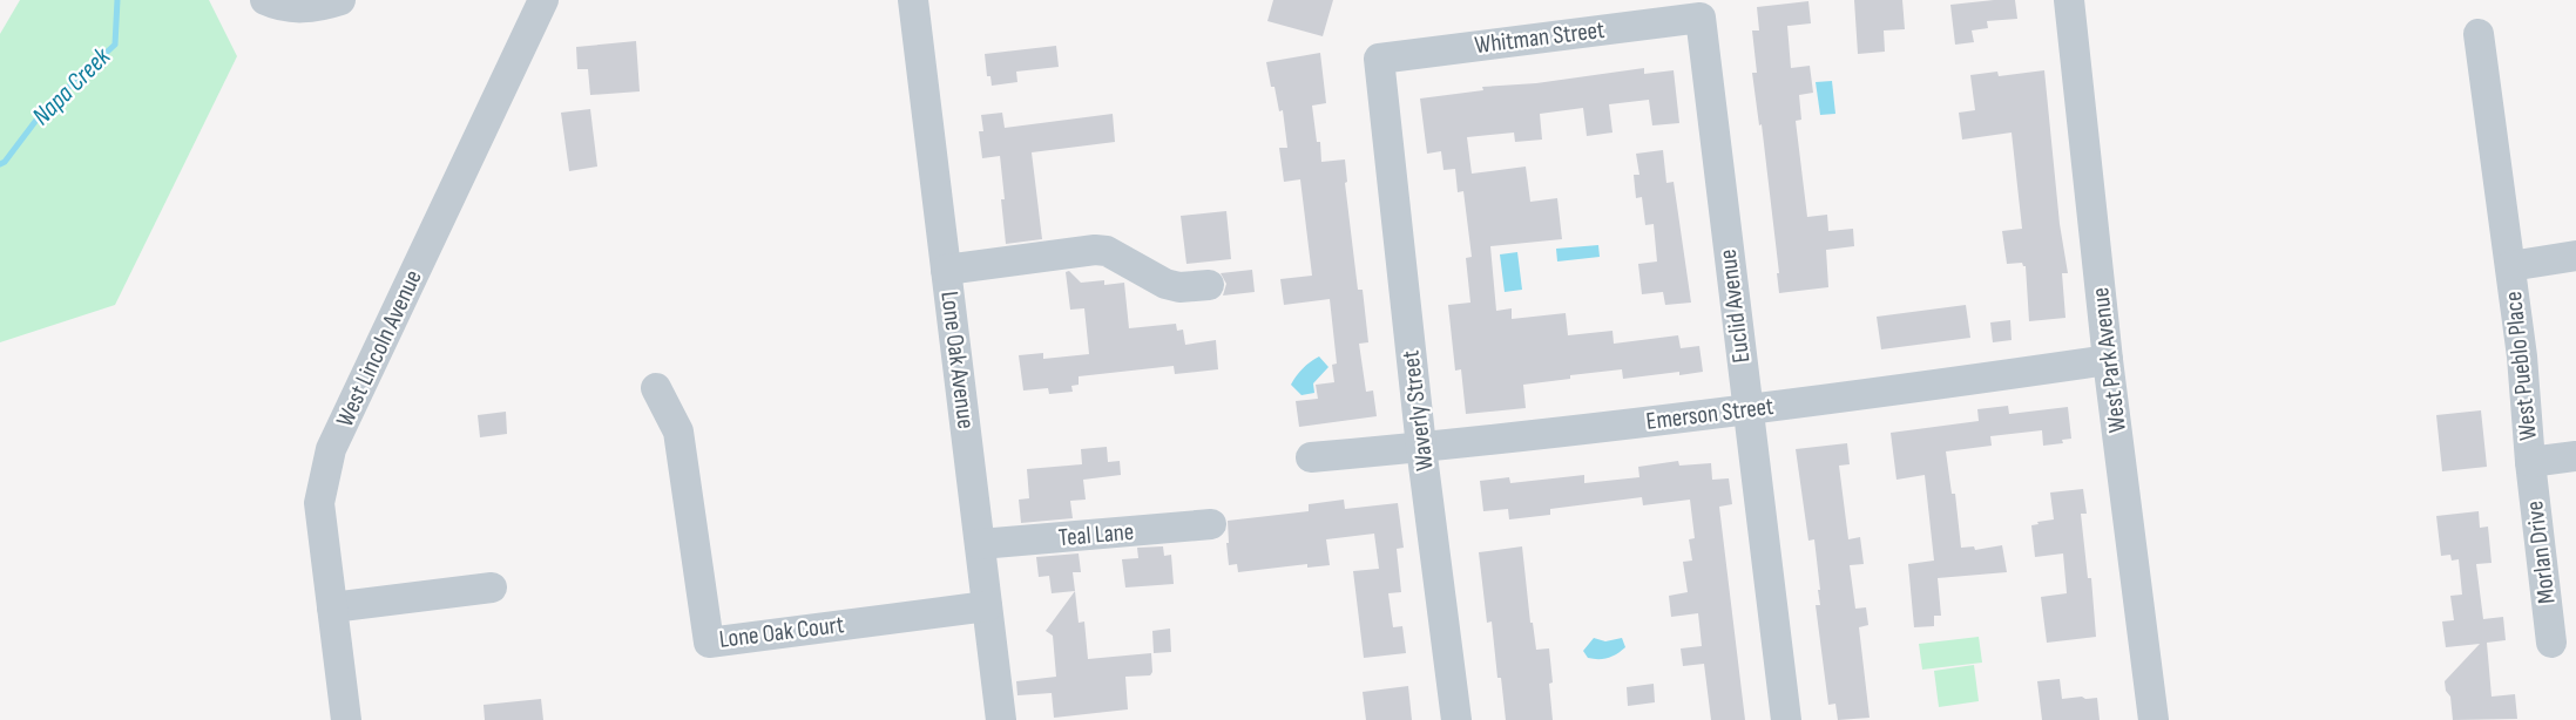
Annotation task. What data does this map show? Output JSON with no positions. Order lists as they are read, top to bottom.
{
  "streets": {
    "street": [
      "Whitman Street",
      "Euclid Avenue",
      "West Lincoln Avenue",
      "Lone Oak Avenue",
      "West Park Avenue",
      "West Pueblo Place",
      "Waverly Street",
      "Emerson Street",
      "Teal Lane",
      "Morlan Drive",
      "Lone Oak Court"
    ]
  },
  "crossings": [
    ["Whitman Street", "Euclid Avenue"],
    ["Whitman Street", "Waverly Street"],
    ["Euclid Avenue", "Emerson Street"],
    ["Lone Oak Avenue", "Teal Lane"],
    ["Lone Oak Avenue", "Lone Oak Court"],
    ["West Park Avenue", "Emerson Street"],
    ["West Pueblo Place", "Morlan Drive"],
    ["Waverly Street", "Emerson Street"]
  ],
  "water": ["Napa Creek"]
}
